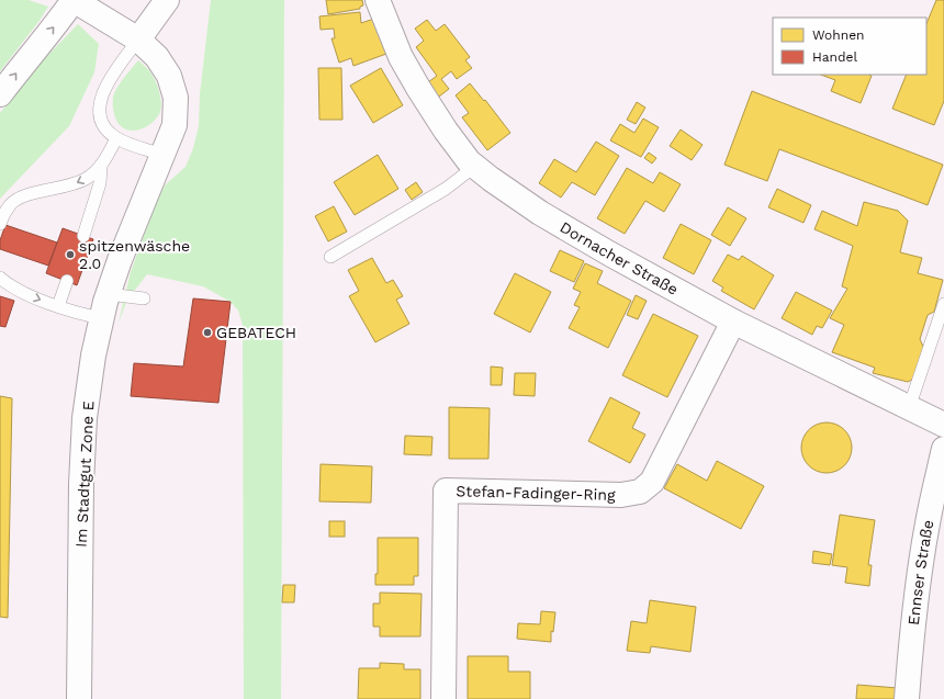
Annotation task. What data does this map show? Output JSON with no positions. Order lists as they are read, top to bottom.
{
  "streets": {
    "main road": [
      "Dornacher Straße",
      "Im Stadtgut Zone E",
      "Stefan-Fadinger-Ring",
      "Ennser Straße"
    ]
  },
  "crossings": [
    ["Dornacher Straße", "Stefan-Fadinger-Ring"]
  ],
  "places": ["spitzenwäsche 2.0", "GEBATECH"],
  "legend": ["Wohnen", "Handel"]
}
